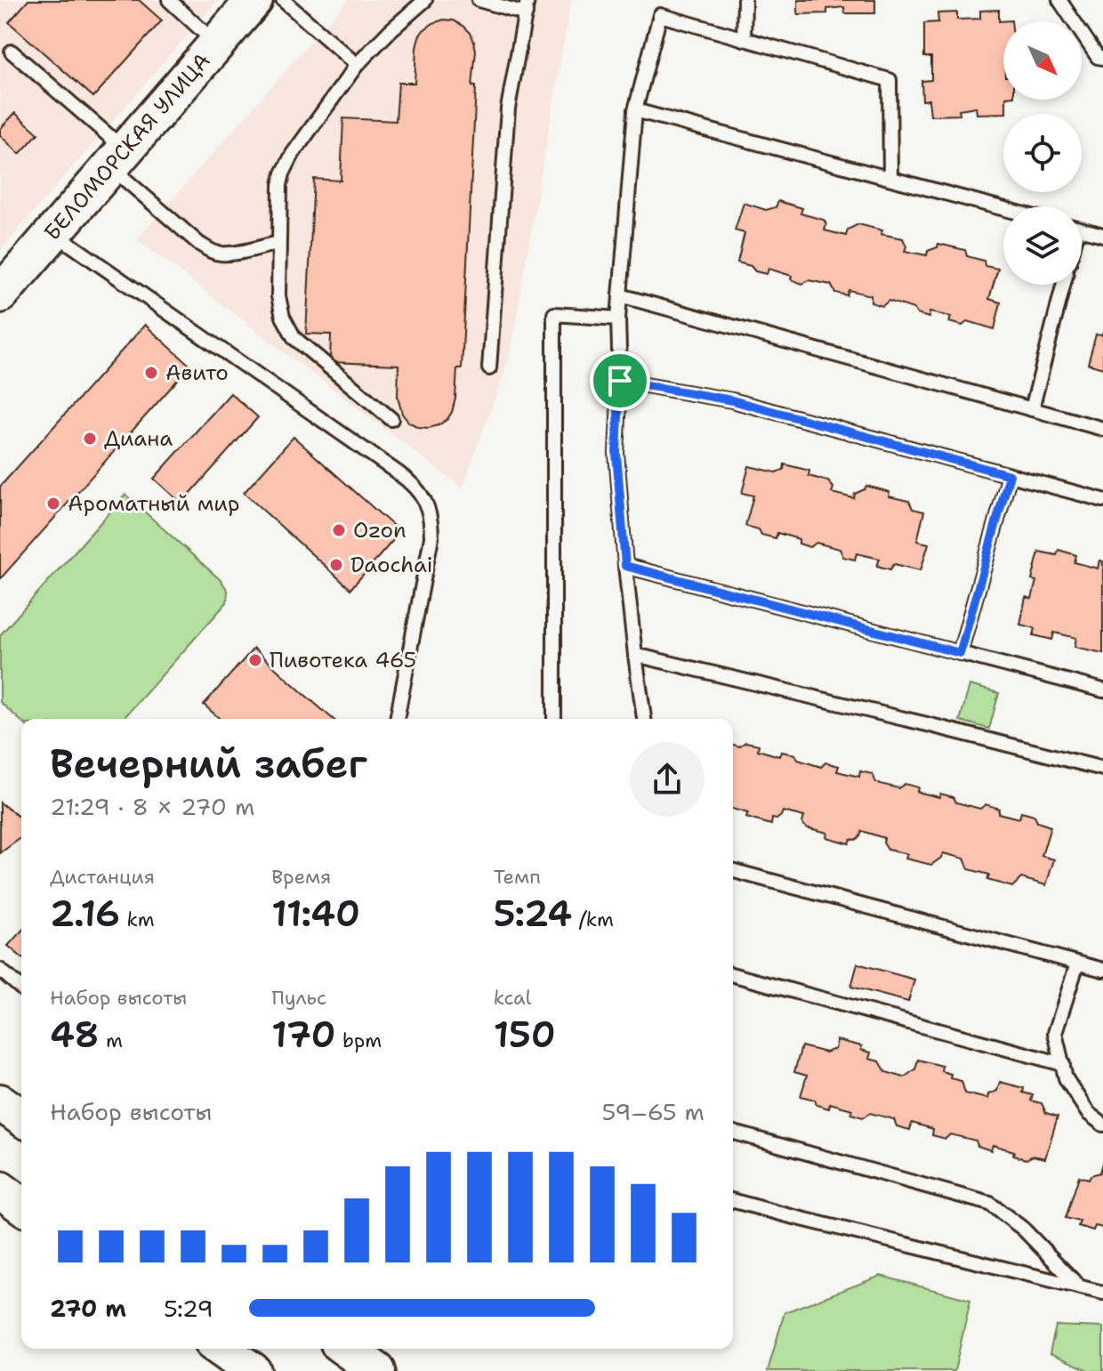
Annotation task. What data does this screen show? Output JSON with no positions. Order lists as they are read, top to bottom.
{
  "streets": {
    "main road": ["БЕЛОМОРСКАЯ УЛИЦА"]
  },
  "places": [
    "Авито",
    "Диана",
    "Ароматный мир",
    "Ozon",
    "Daochai",
    "Пивотека 465"
  ],
  "north": "bottom right",
  "page": {
    "heading": ["Вечерний забег", "21:29 · 8 × 270 m"],
    "stats": [
      ["Дистанция", "2.16 km"],
      ["Время", "11:40"],
      ["Темп", "5:24 /km"],
      ["Набор высоты", "48 m"],
      ["Пульс", "170 bpm"],
      ["kcal", "150"]
    ],
    "chart": ["Набор высоты", "59–65 m"],
    "list": [
      {
        "name": "270 m",
        "note": "5:29"
      }
    ]
  }
}
